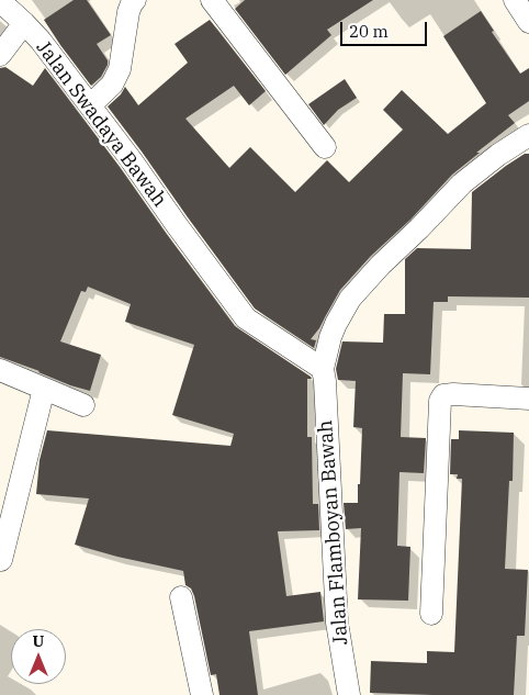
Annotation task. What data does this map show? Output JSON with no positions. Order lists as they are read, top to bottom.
{
  "streets": {
    "street": ["Jalan Swadaya Bawah", "Jalan Flamboyan Bawah"]
  },
  "crossings": [
    ["Jalan Swadaya Bawah", "Jalan Flamboyan Bawah"]
  ],
  "scale_bar": "20 m",
  "north": "top"
}
